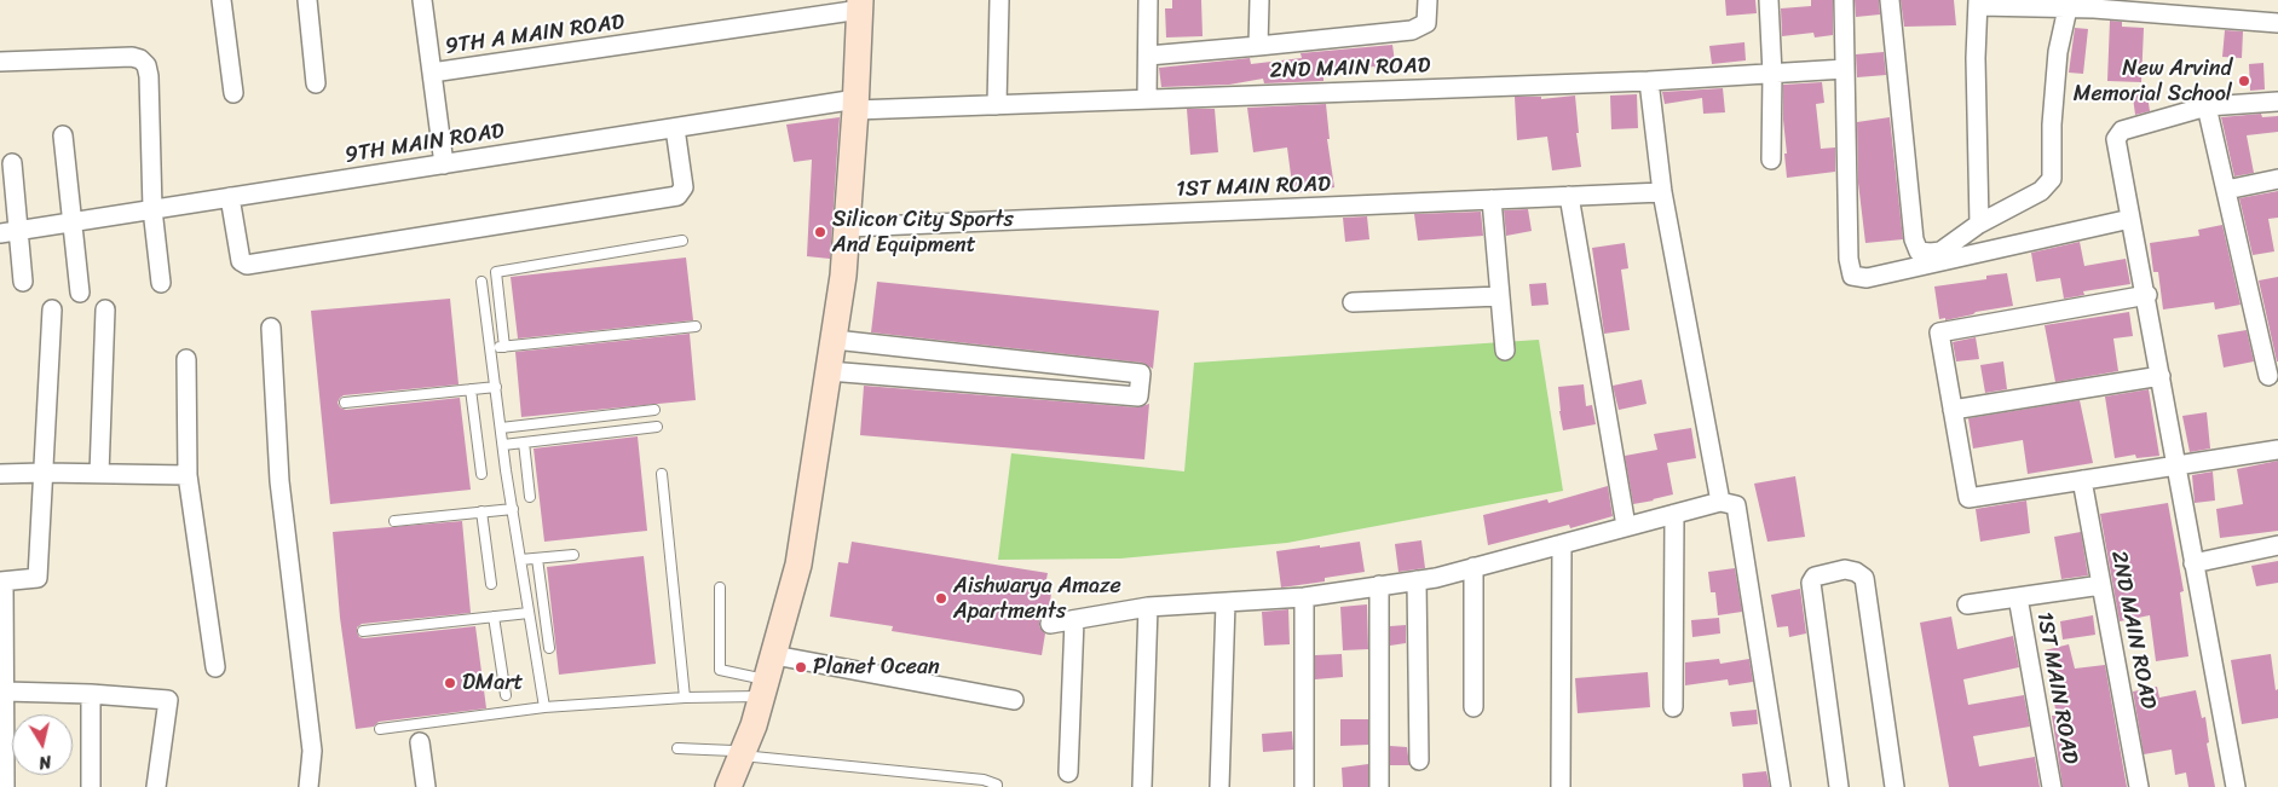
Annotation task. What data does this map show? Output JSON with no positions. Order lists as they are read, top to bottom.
{
  "streets": {
    "street": [
      "9TH A MAIN ROAD",
      "2ND MAIN ROAD",
      "9TH MAIN ROAD",
      "1ST MAIN ROAD"
    ]
  },
  "crossings": [
    ["2ND MAIN ROAD", "9TH MAIN ROAD"]
  ],
  "places": [
    "New Arvind Memorial School",
    "Silicon City Sports And Equipment",
    "Aishwarya Amaze Apartments",
    "Planet Ocean",
    "DMart"
  ],
  "north": "bottom"
}
